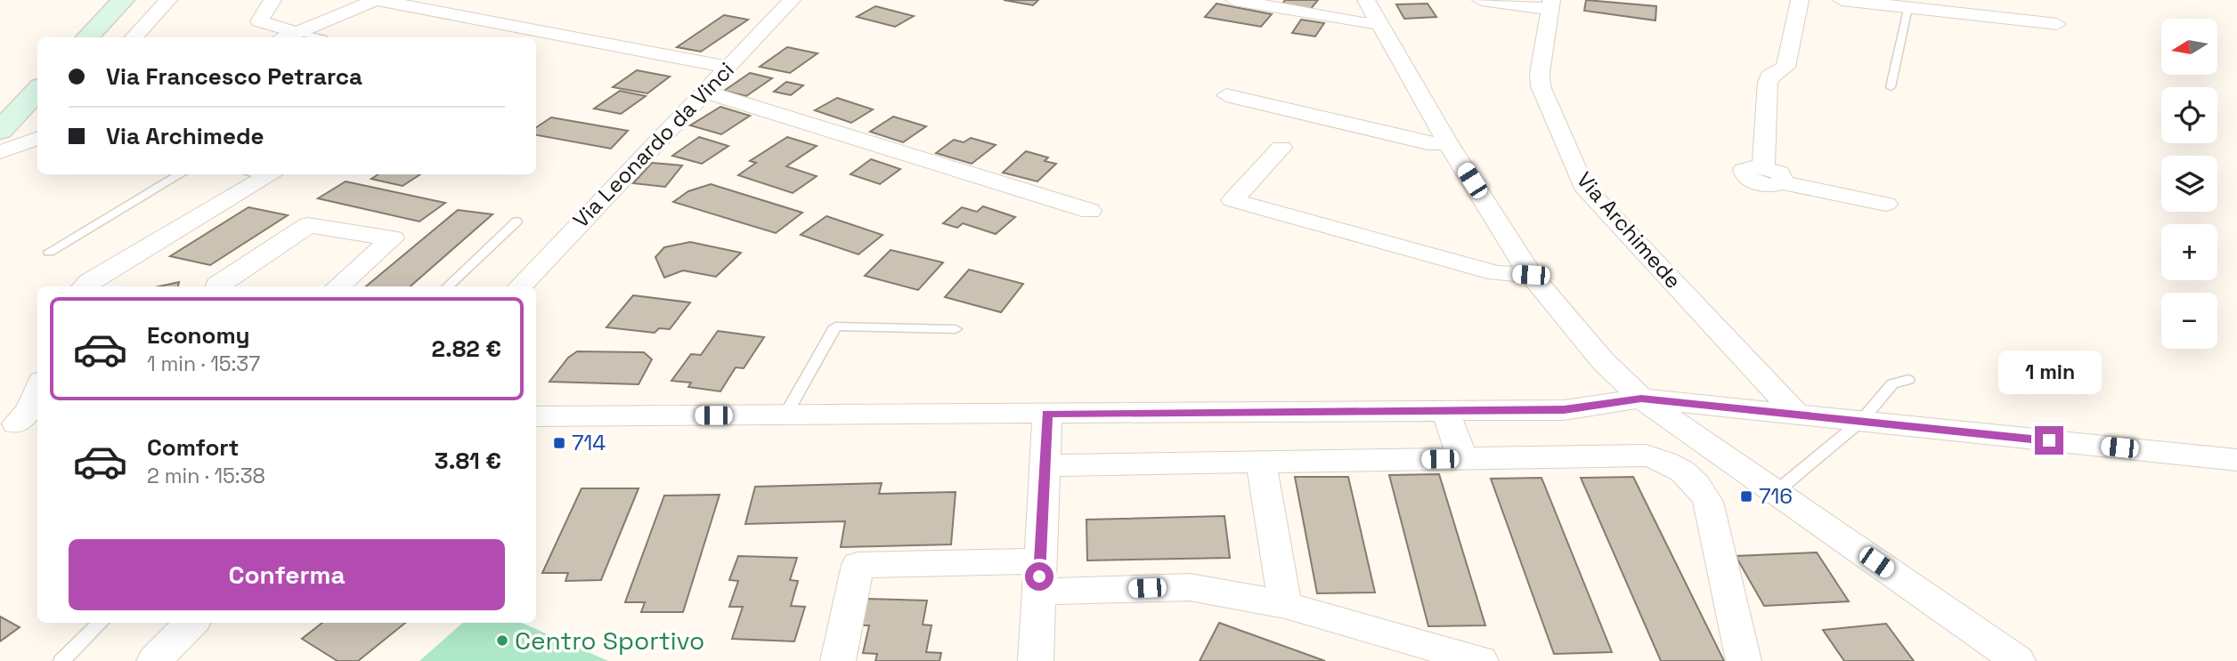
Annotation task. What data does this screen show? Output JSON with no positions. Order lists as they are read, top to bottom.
{
  "streets": {
    "street": ["Via Leonardo da Vinci", "Via Archimede"]
  },
  "places": {
    "transit": ["714", "716"],
    "other": ["Centro Sportivo"]
  },
  "north": "left",
  "page": {
    "map_buttons": ["+", "−"],
    "banner": ["Via Francesco Petrarca", "Via Archimede"],
    "list": [
      {
        "name": "Economy",
        "note": "1 min · 15:37",
        "value": "2.82 €"
      },
      {
        "name": "Comfort",
        "note": "2 min · 15:38",
        "value": "3.81 €"
      }
    ],
    "bubble": "1 min",
    "buttons": "Conferma"
  }
}
